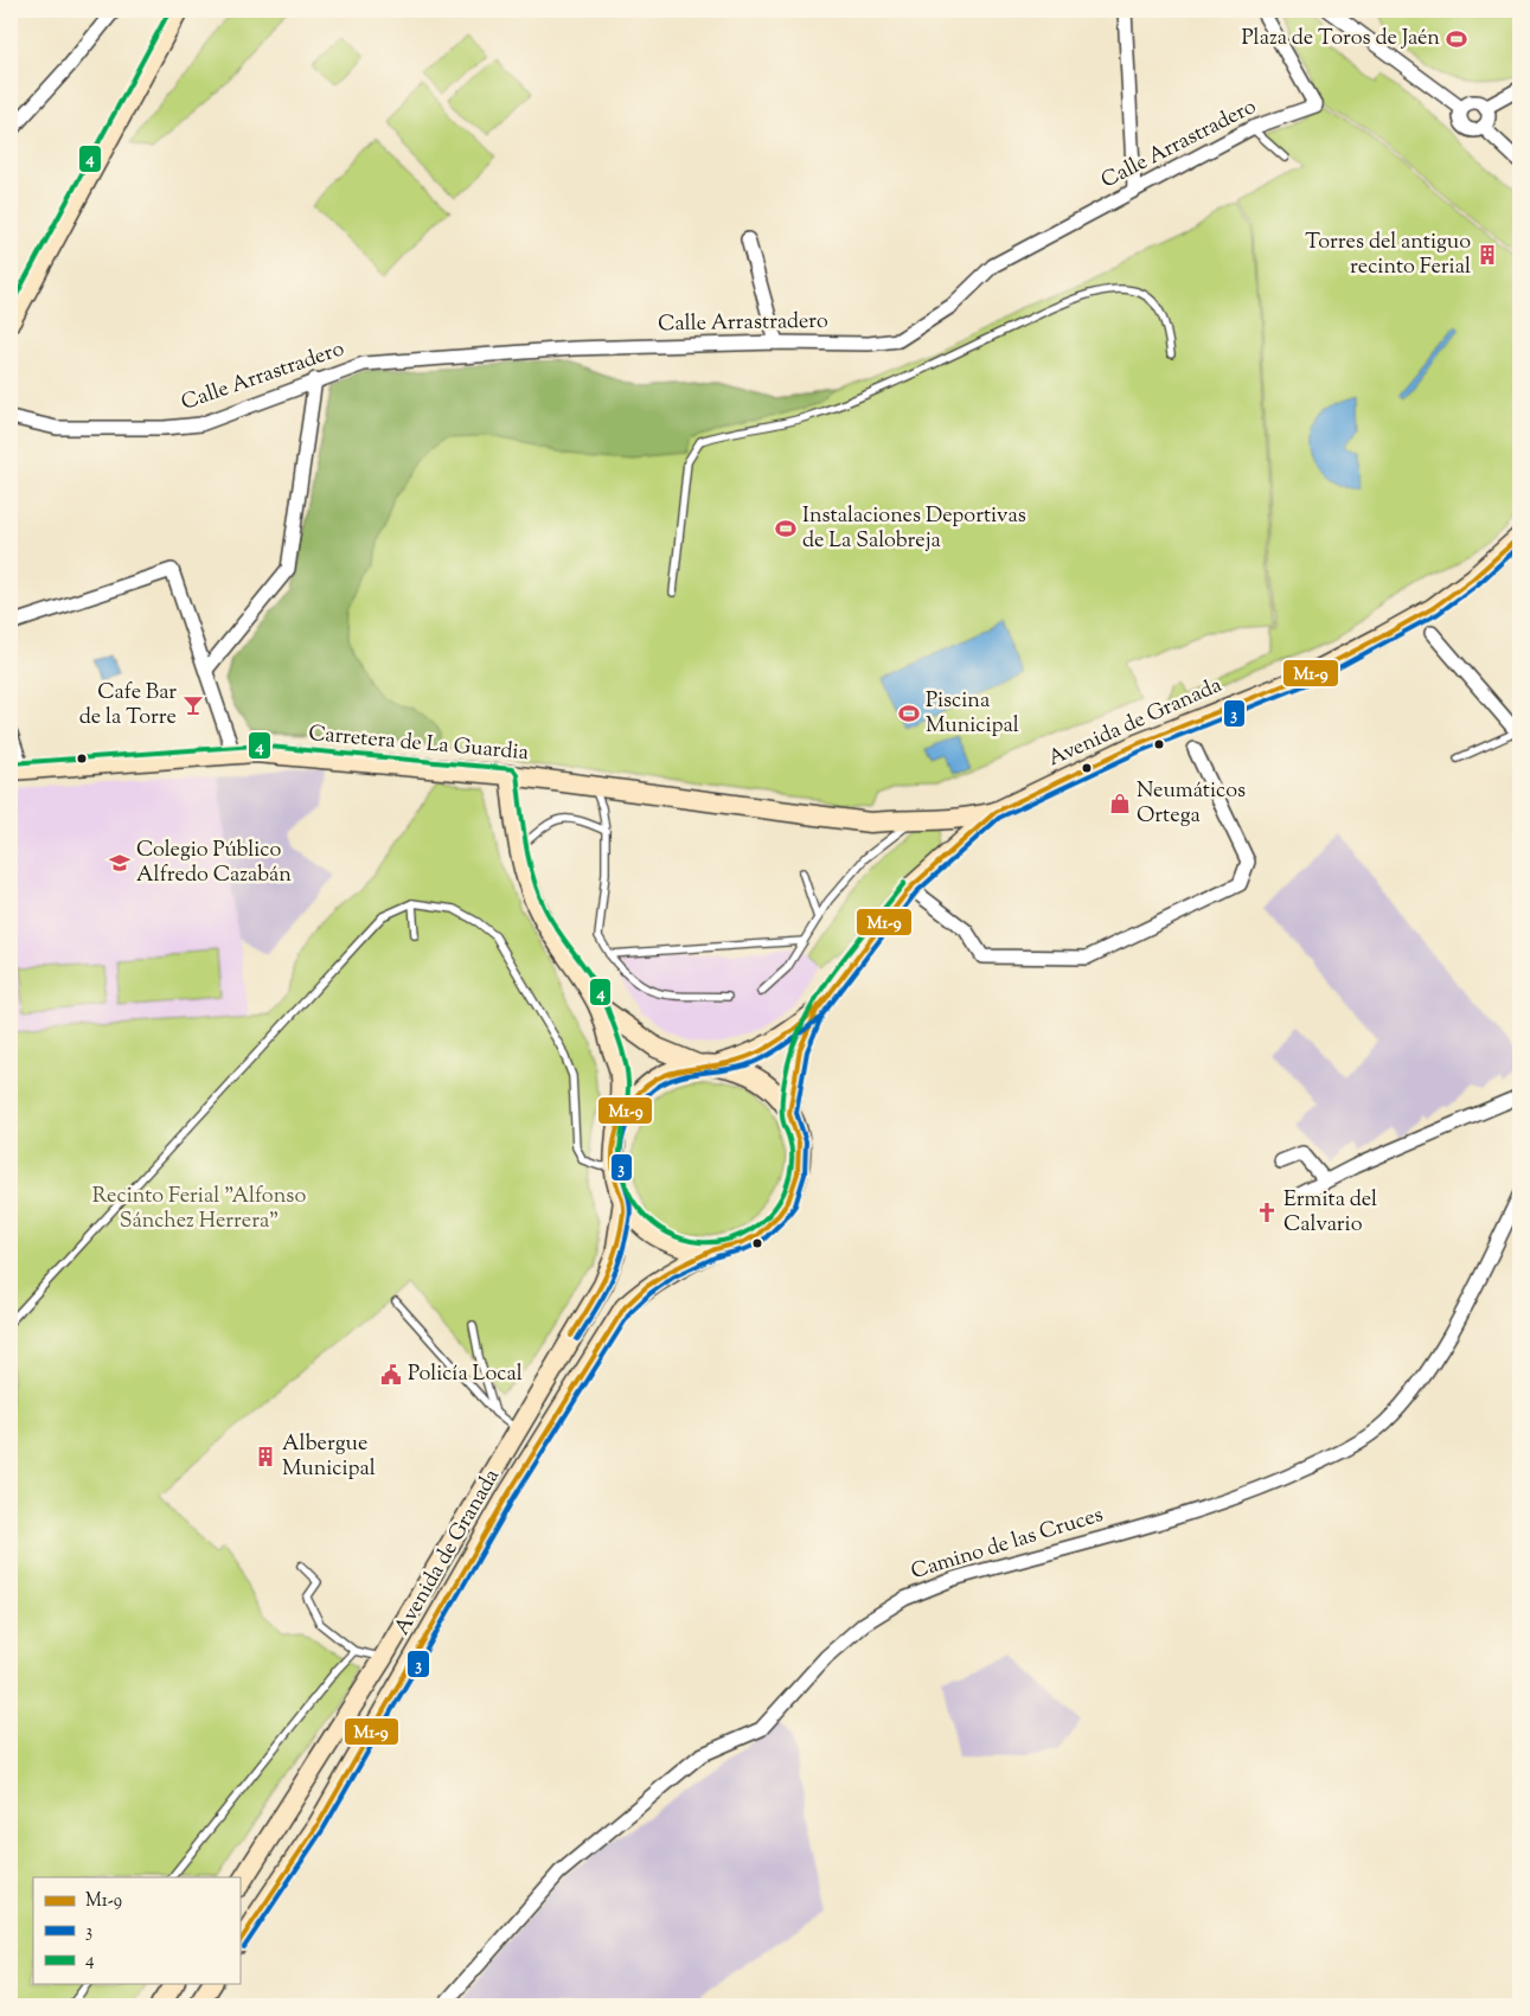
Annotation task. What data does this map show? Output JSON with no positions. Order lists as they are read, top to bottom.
{
  "streets": {
    "main road": ["Avenida de Granada", "Carretera de La Guardia"],
    "street": ["Calle Arrastradero", "Camino de las Cruces"]
  },
  "crossings": [
    ["Avenida de Granada", "Carretera de La Guardia"]
  ],
  "parks": ["Recinto Ferial \"Alfonso Sánchez Herrera\""],
  "places": {
    "sports": ["Plaza de Toros de Jaén", "Instalaciones Deportivas de La Salobreja", "Piscina Municipal"],
    "building": ["Torres del antiguo recinto Ferial", "Albergue Municipal"],
    "bar": ["Cafe Bar de la Torre"],
    "shop": ["Neumáticos Ortega"],
    "school or university": ["Colegio Público Alfredo Cazabán"],
    "church": ["Ermita del Calvario"],
    "public building": ["Policía Local"]
  },
  "lines": ["transit line 4", "transit line M1-9", "transit line 3"],
  "legend": ["M1-9", "3", "4"]
}
